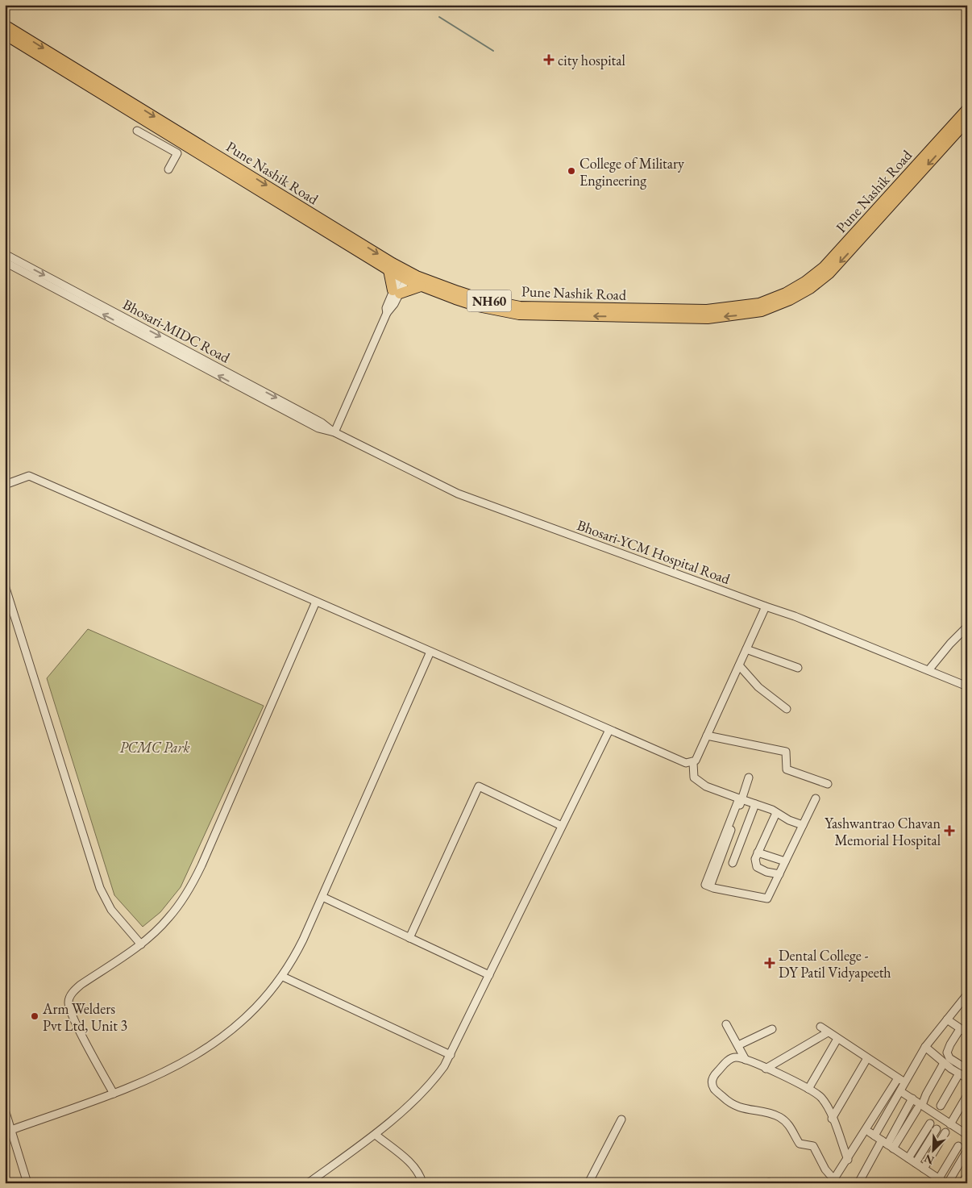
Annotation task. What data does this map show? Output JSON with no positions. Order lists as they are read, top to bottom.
{
  "streets": {
    "highway": ["Pune Nashik Road", "NH60"],
    "street": ["Bhosari-MIDC Road", "Bhosari-YCM Hospital Road"]
  },
  "crossings": [
    ["Bhosari-MIDC Road", "Bhosari-YCM Hospital Road"]
  ],
  "parks": ["PCMC Park"],
  "places": {
    "health": ["city hospital", "Yashwantrao Chavan Memorial Hospital", "Dental College - DY Patil Vidyapeeth"],
    "other": ["College of Military Engineering", "Arm Welders Pvt Ltd, Unit 3"]
  },
  "north": "bottom left"
}
